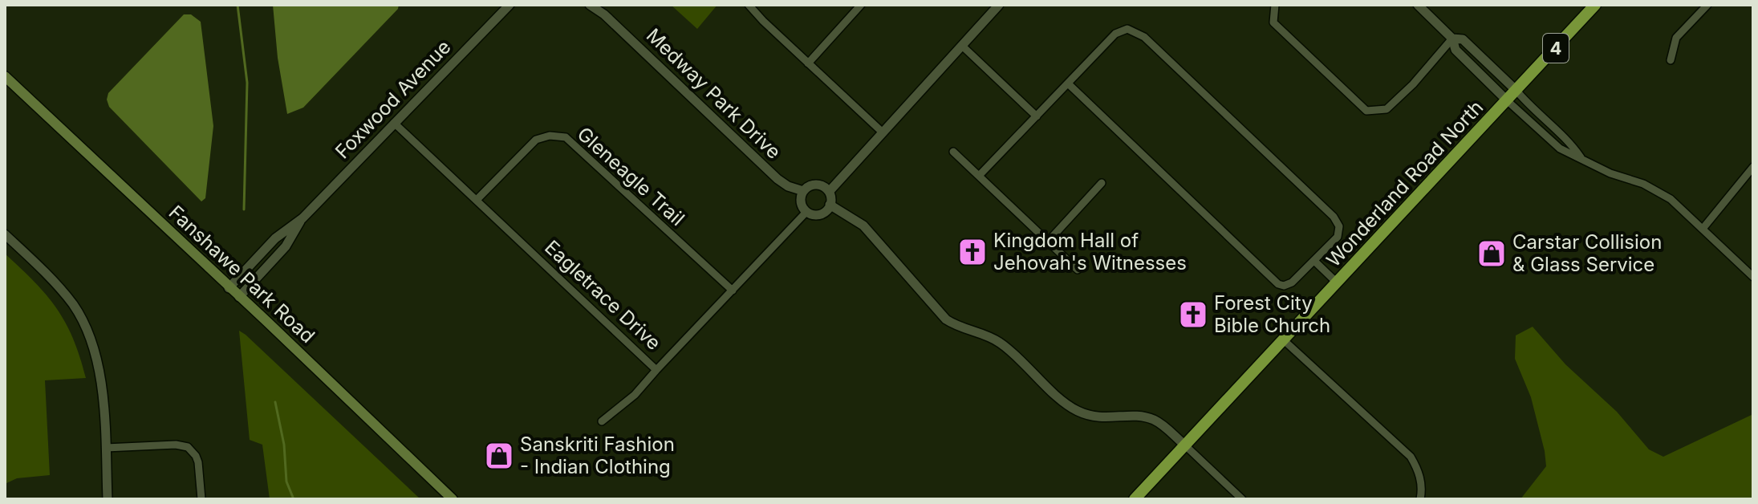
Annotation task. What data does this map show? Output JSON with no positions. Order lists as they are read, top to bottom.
{
  "streets": {
    "main road": ["4", "Wonderland Road North", "Fanshawe Park Road"],
    "street": [
      "Medway Park Drive",
      "Foxwood Avenue",
      "Gleneagle Trail",
      "Eagletrace Drive"
    ]
  },
  "crossings": [
    ["Medway Park Drive", "Eagletrace Drive"],
    ["Foxwood Avenue", "Fanshawe Park Road"],
    ["Foxwood Avenue", "Eagletrace Drive"],
    ["Gleneagle Trail", "Eagletrace Drive"]
  ],
  "places": {
    "church": ["Kingdom Hall of Jehovah's Witnesses", "Forest City Bible Church"],
    "shop": ["Carstar Collision & Glass Service", "Sanskriti Fashion - Indian Clothing"]
  }
}
